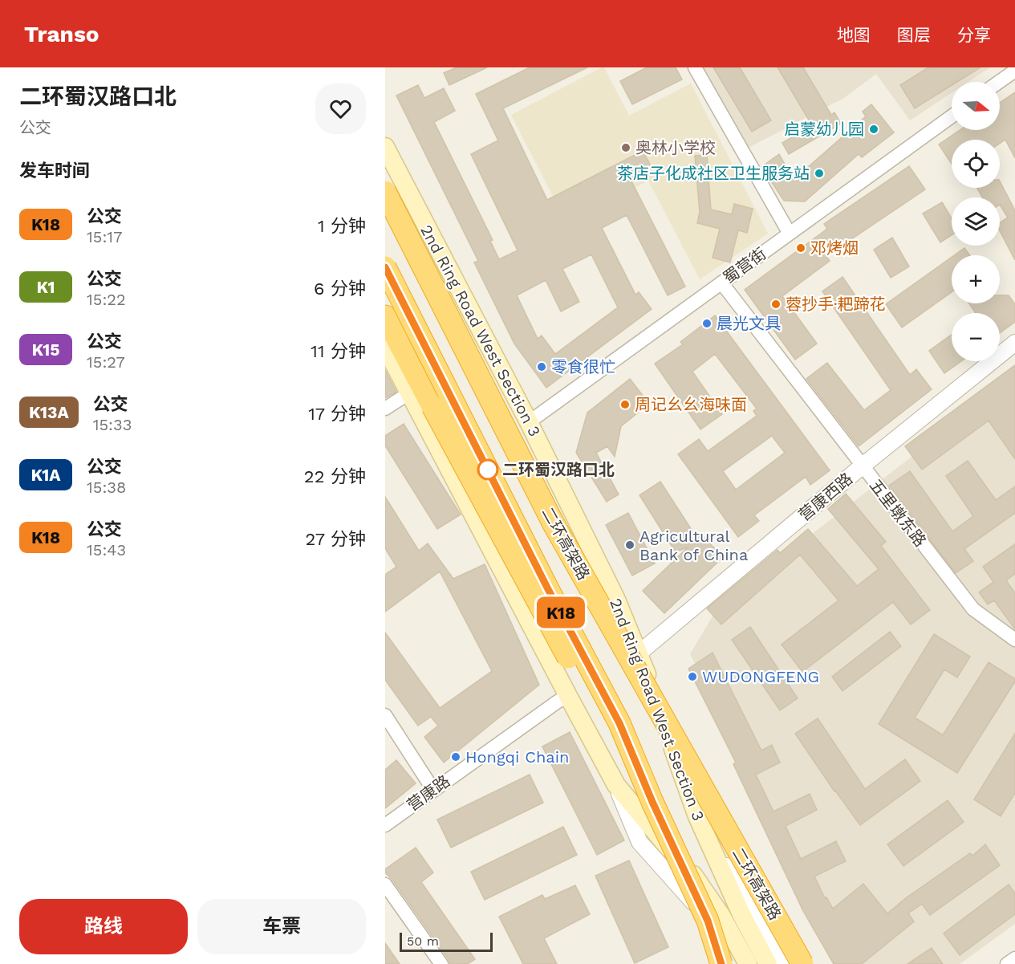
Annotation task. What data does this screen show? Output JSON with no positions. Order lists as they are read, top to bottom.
{
  "streets": {
    "highway": ["二环高架路"],
    "main road": ["2nd Ring Road West Section 3"],
    "street": [
      "蜀营街",
      "营康西路",
      "五里墩东路",
      "营康路"
    ]
  },
  "crossings": [
    ["蜀营街", "2nd Ring Road West Section 3"],
    ["蜀营街", "五里墩东路"],
    ["2nd Ring Road West Section 3", "营康西路"],
    ["营康西路", "五里墩东路"]
  ],
  "places": [
    "启蒙幼儿园",
    "奥林小学校",
    "茶店子化成社区卫生服务站",
    "邓烤烟",
    "蓉抄手·耙蹄花",
    "晨光文具",
    "零食很忙",
    "周记幺幺海味面",
    "二环蜀汉路口北",
    "Agricultural Bank of China",
    "WUDONGFENG",
    "Hongqi Chain"
  ],
  "lines": ["bus line K18"],
  "scale_bar": "50 m",
  "north": "right",
  "page": {
    "header": "Transo",
    "nav": ["地图", "图层", "分享"],
    "heading": [
      ["二环蜀汉路口北", "公交"],
      "发车时间"
    ],
    "on_map": "K18",
    "map_buttons": ["+", "−"],
    "list": [
      {
        "mark": "K18",
        "name": "公交",
        "note": "15:17",
        "value": "1 分钟"
      },
      {
        "mark": "K1",
        "name": "公交",
        "note": "15:22",
        "value": "6 分钟"
      },
      {
        "mark": "K15",
        "name": "公交",
        "note": "15:27",
        "value": "11 分钟"
      },
      {
        "mark": "K13A",
        "name": "公交",
        "note": "15:33",
        "value": "17 分钟"
      },
      {
        "mark": "K1A",
        "name": "公交",
        "note": "15:38",
        "value": "22 分钟"
      },
      {
        "mark": "K18",
        "name": "公交",
        "note": "15:43",
        "value": "27 分钟"
      }
    ],
    "buttons": ["路线", "车票"],
    "scale": "50 m"
  }
}
